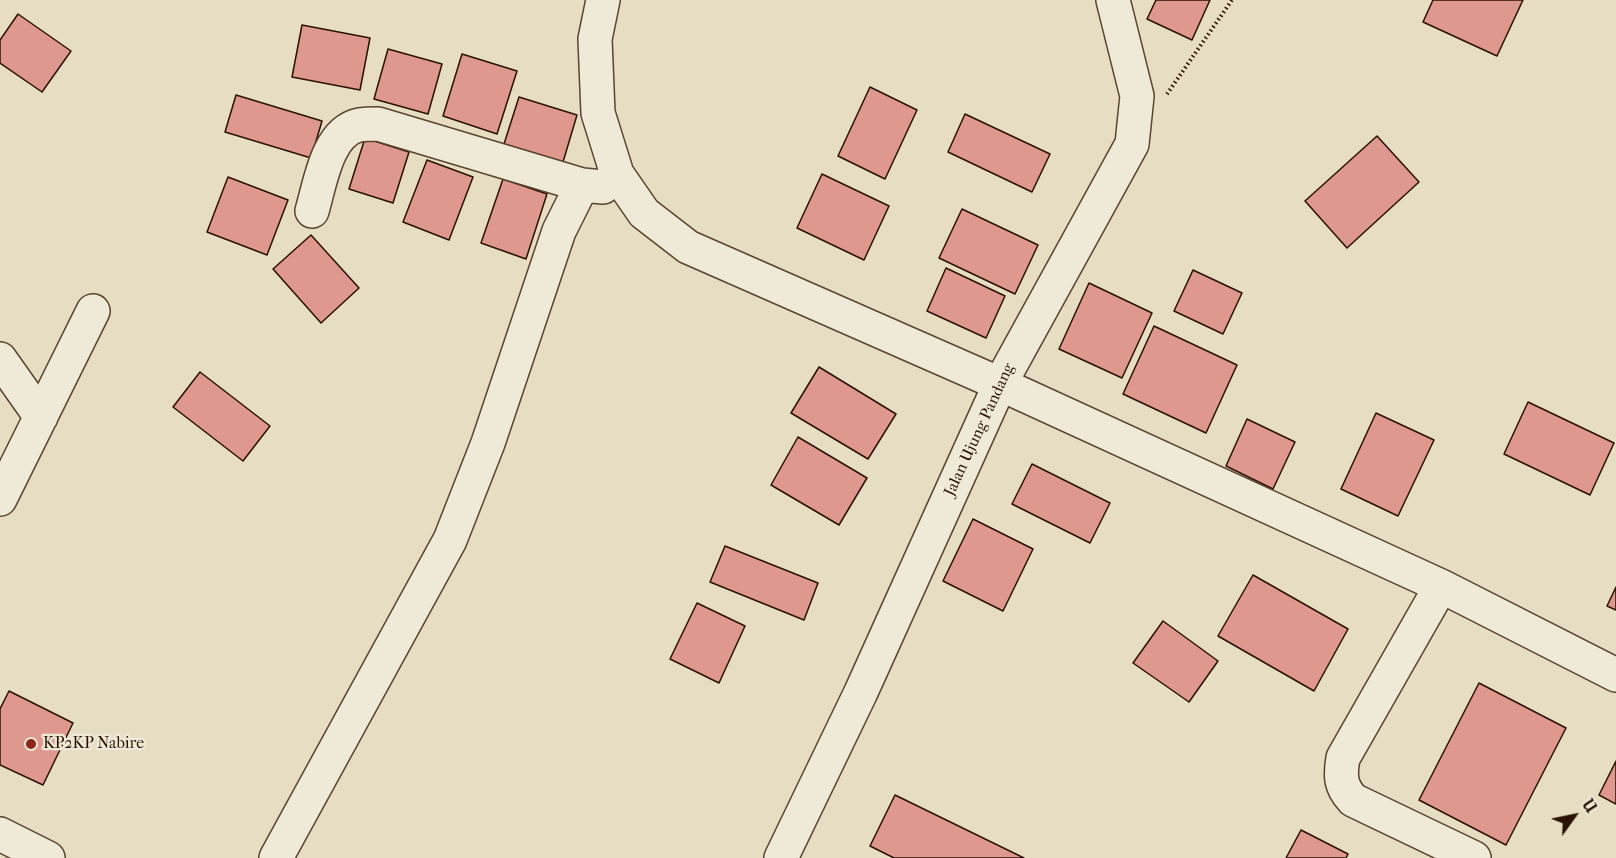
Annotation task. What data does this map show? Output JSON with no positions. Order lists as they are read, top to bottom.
{
  "streets": {
    "street": ["Jalan Ujung Pandang"]
  },
  "places": ["KP2KP Nabire"],
  "north": "top right"
}
